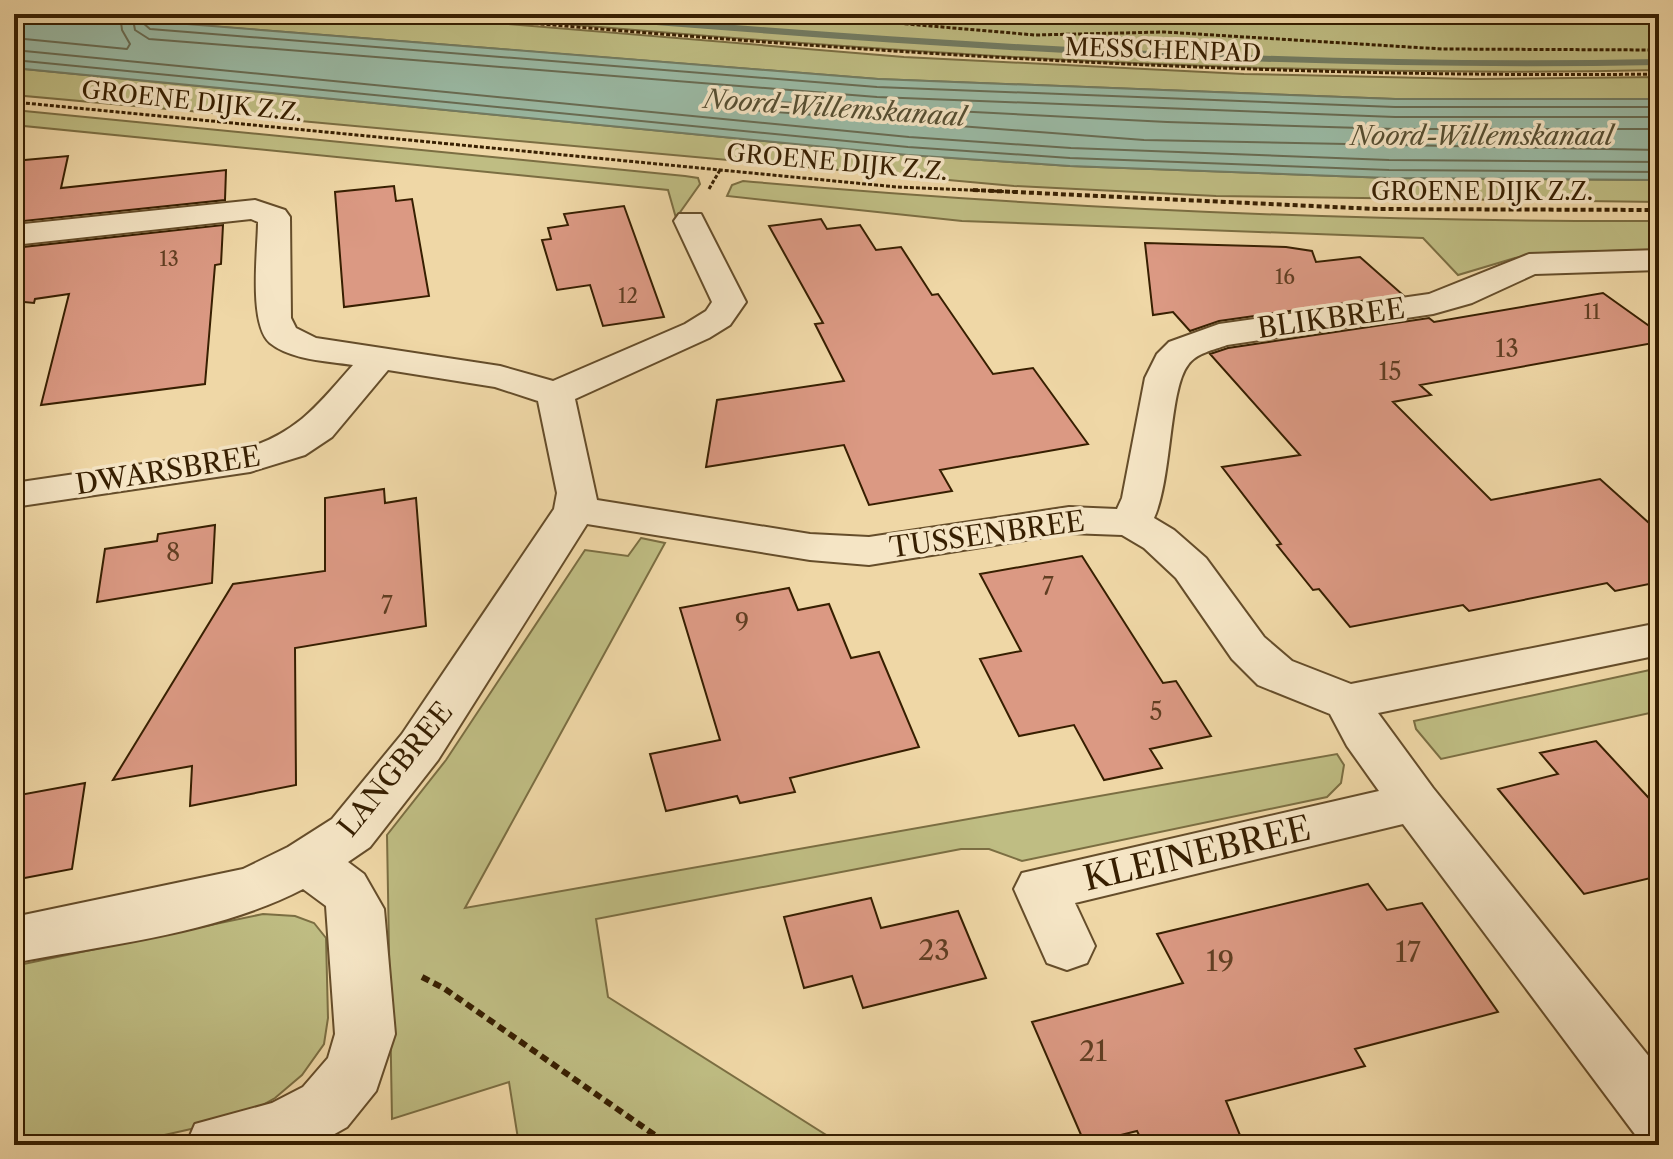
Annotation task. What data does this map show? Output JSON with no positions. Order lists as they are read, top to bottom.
{
  "streets": {
    "street": [
      "BLIKBREE",
      "DWARSBREE",
      "TUSSENBREE",
      "LANGBREE",
      "KLEINEBREE"
    ],
    "path": ["MESSCHENPAD", "GROENE DIJK Z.Z."]
  },
  "crossings": [
    ["BLIKBREE", "TUSSENBREE"],
    ["TUSSENBREE", "LANGBREE"]
  ],
  "water": ["Noord-Willemskanaal"],
  "house_numbers": [
    "13",
    "16",
    "12",
    "11",
    "13",
    "15",
    "8",
    "7",
    "7",
    "9",
    "5",
    "23",
    "17",
    "19",
    "21"
  ]
}
